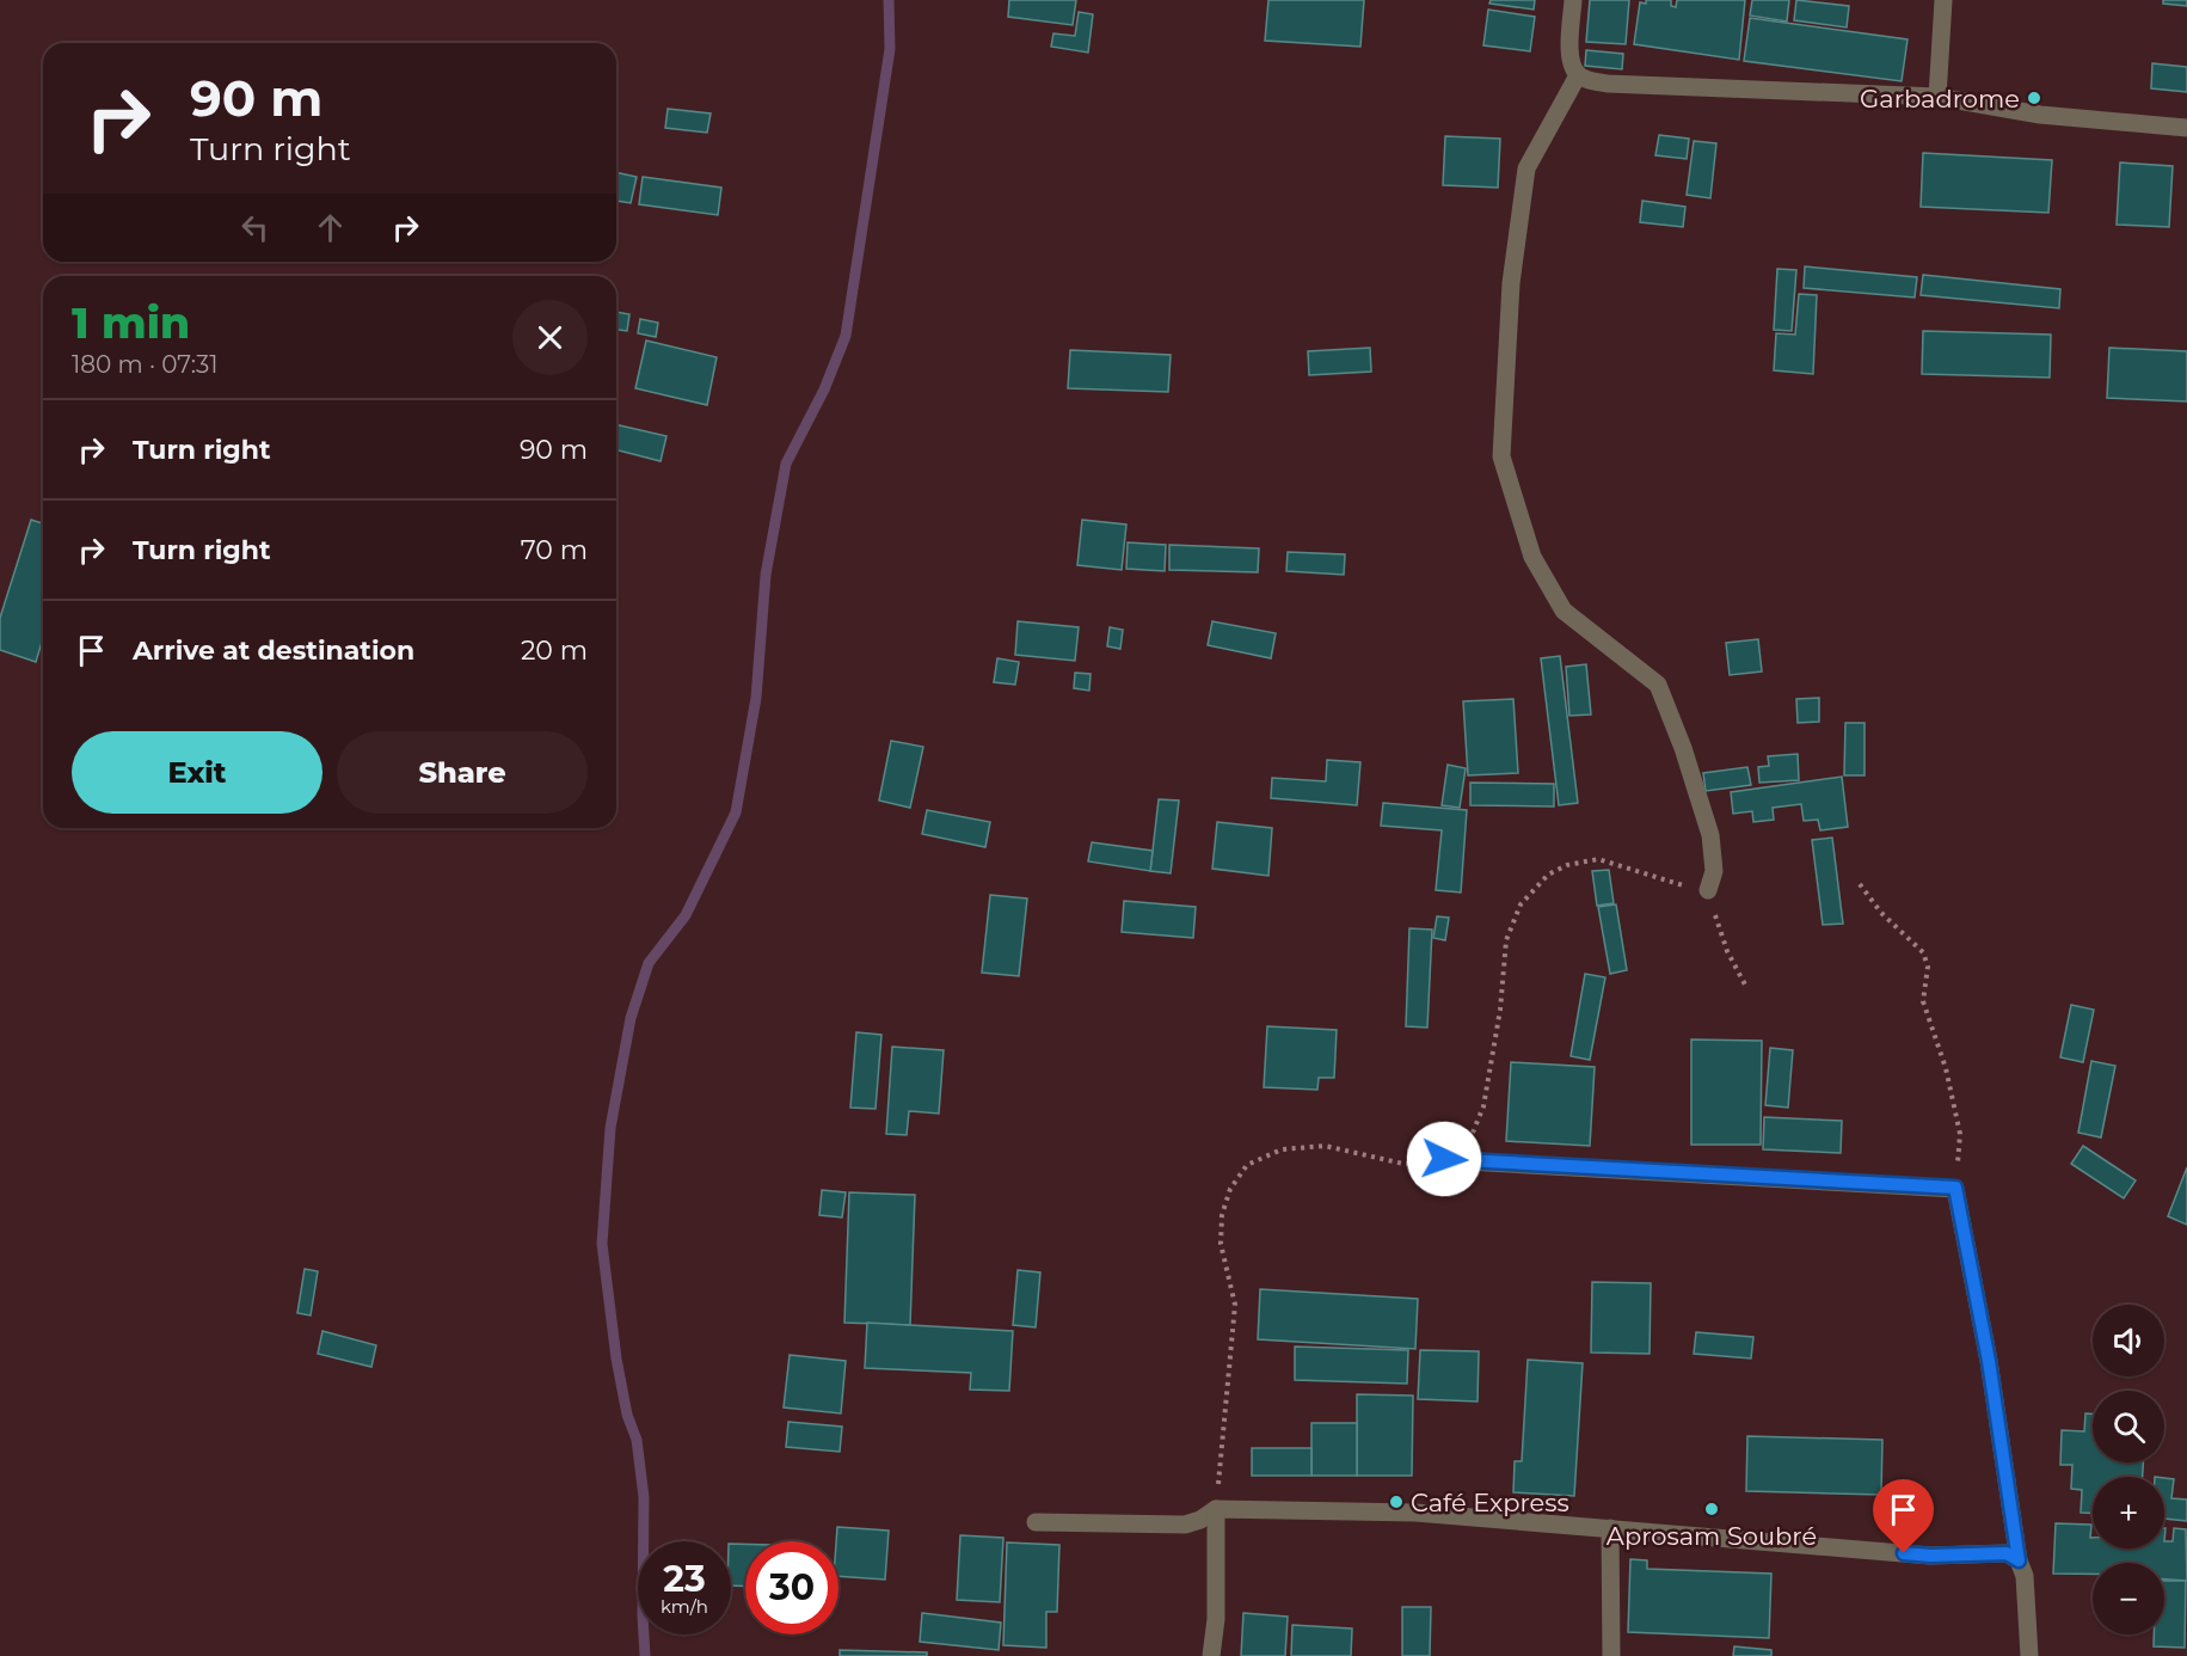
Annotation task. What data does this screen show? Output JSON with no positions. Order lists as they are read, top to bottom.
{
  "places": ["Garbadrome", "Café Express", "Aprosam Soubré"],
  "page": {
    "turn": ["90 m", "Turn right"],
    "heading": ["1 min", "180 m · 07:31"],
    "list": [
      {
        "name": "Turn right",
        "value": "90 m"
      },
      {
        "name": "Turn right",
        "value": "70 m"
      },
      {
        "name": "Arrive at destination",
        "value": "20 m"
      }
    ],
    "buttons": ["Exit", "Share"],
    "map_buttons": ["+", "−"],
    "speed": "23 km/h",
    "limit": "30"
  }
}
